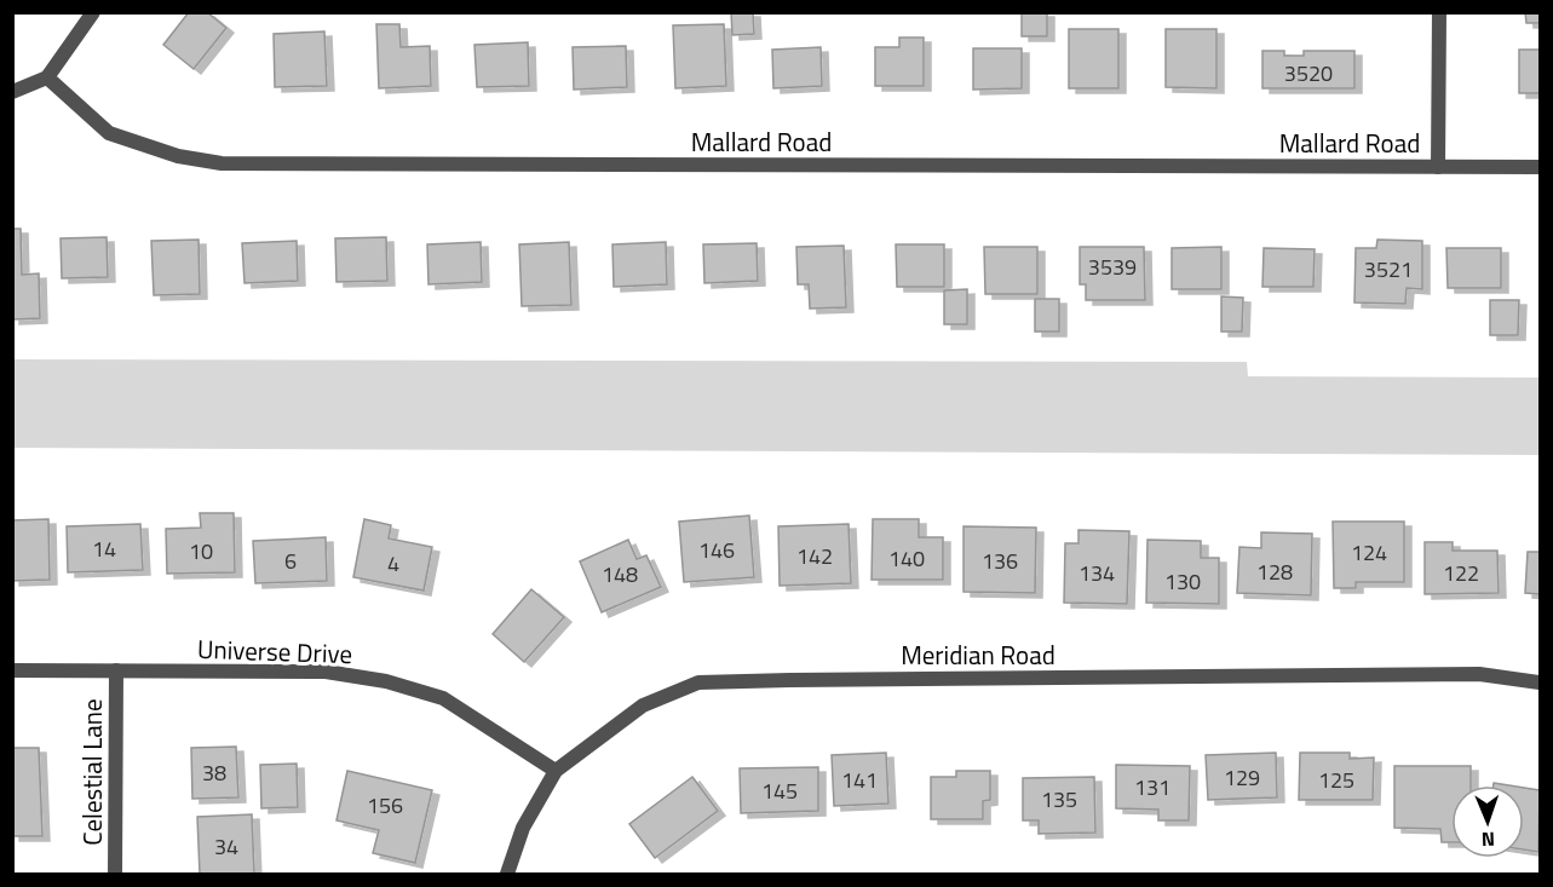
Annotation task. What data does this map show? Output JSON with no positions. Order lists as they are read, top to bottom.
{
  "streets": {
    "street": [
      "Mallard Road",
      "Universe Drive",
      "Meridian Road",
      "Celestial Lane"
    ]
  },
  "crossings": [
    ["Universe Drive", "Meridian Road"],
    ["Universe Drive", "Celestial Lane"]
  ],
  "house_numbers": [
    "3520",
    "3539",
    "3521",
    "14",
    "146",
    "10",
    "124",
    "142",
    "140",
    "6",
    "136",
    "4",
    "128",
    "134",
    "122",
    "148",
    "130",
    "38",
    "129",
    "141",
    "125",
    "131",
    "145",
    "135",
    "156",
    "34"
  ],
  "north": "bottom"
}
